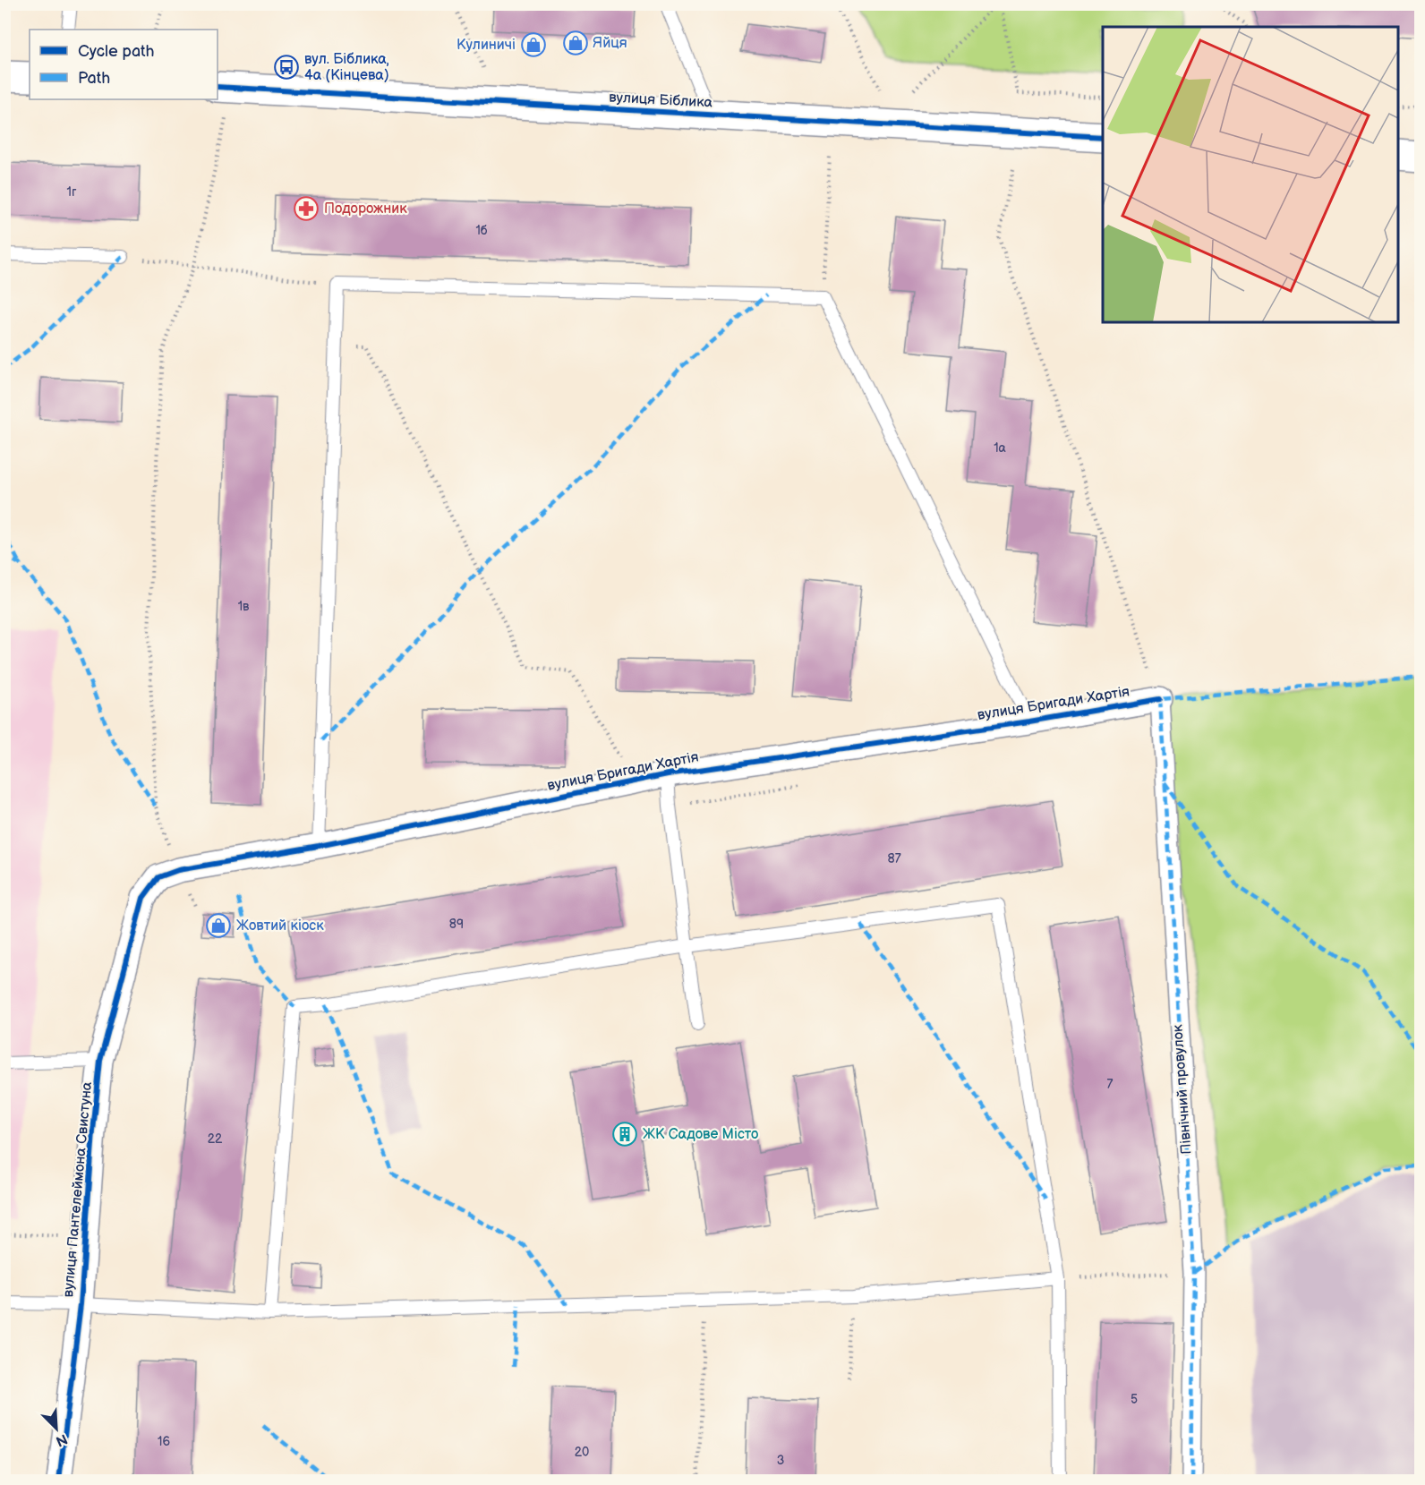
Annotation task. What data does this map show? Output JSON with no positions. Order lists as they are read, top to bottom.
{
  "streets": {
    "street": [
      "вулиця Біблика",
      "вулиця Бригади Хартія",
      "Північний провулок",
      "вулиця Пантелеймона Свистуна"
    ]
  },
  "crossings": [
    ["вулиця Бригади Хартія", "Північний провулок"],
    ["вулиця Бригади Хартія", "вулиця Пантелеймона Свистуна"]
  ],
  "places": {
    "shop": ["Яйця", "Кулиничі", "Жовтий кіоск"],
    "bus stop": ["вул. Біблика, 4а (Кінцева)"],
    "pharmacy": ["Подорожник"],
    "building": ["ЖК Садове Місто"]
  },
  "house_numbers": [
    "1г",
    "1б",
    "1а",
    "1в",
    "87",
    "89",
    "7",
    "22",
    "5",
    "16",
    "20",
    "3"
  ],
  "legend": ["Cycle path", "Path"],
  "north": "bottom right"
}
